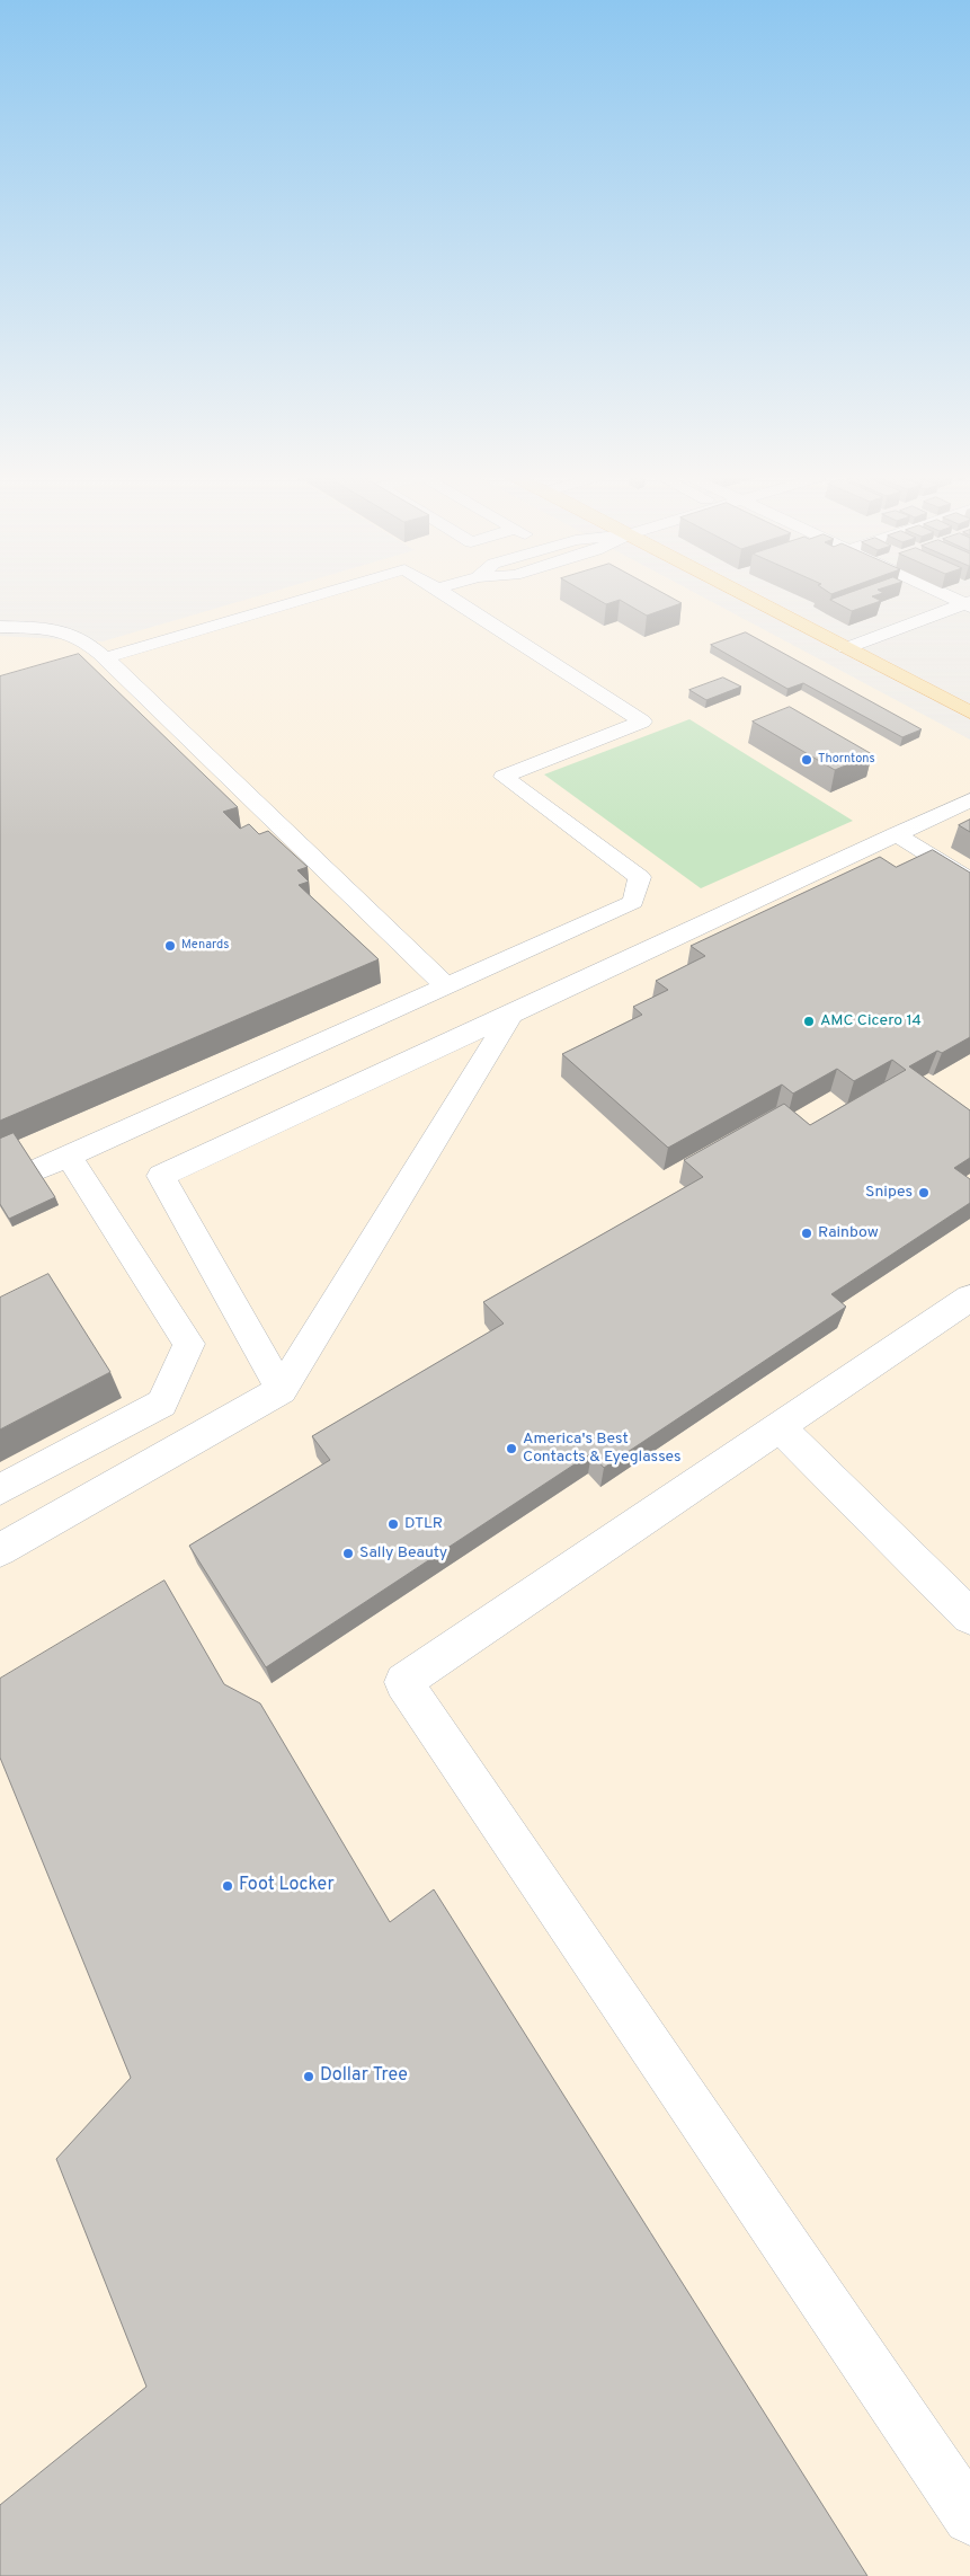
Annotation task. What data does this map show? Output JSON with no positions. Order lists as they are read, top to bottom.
{
  "places": [
    "Thorntons",
    "Menards",
    "AMC Cicero 14",
    "Snipes",
    "Rainbow",
    "America's Best Contacts & Eyeglasses",
    "DTLR",
    "Sally Beauty",
    "Foot Locker",
    "Dollar Tree"
  ]
}
